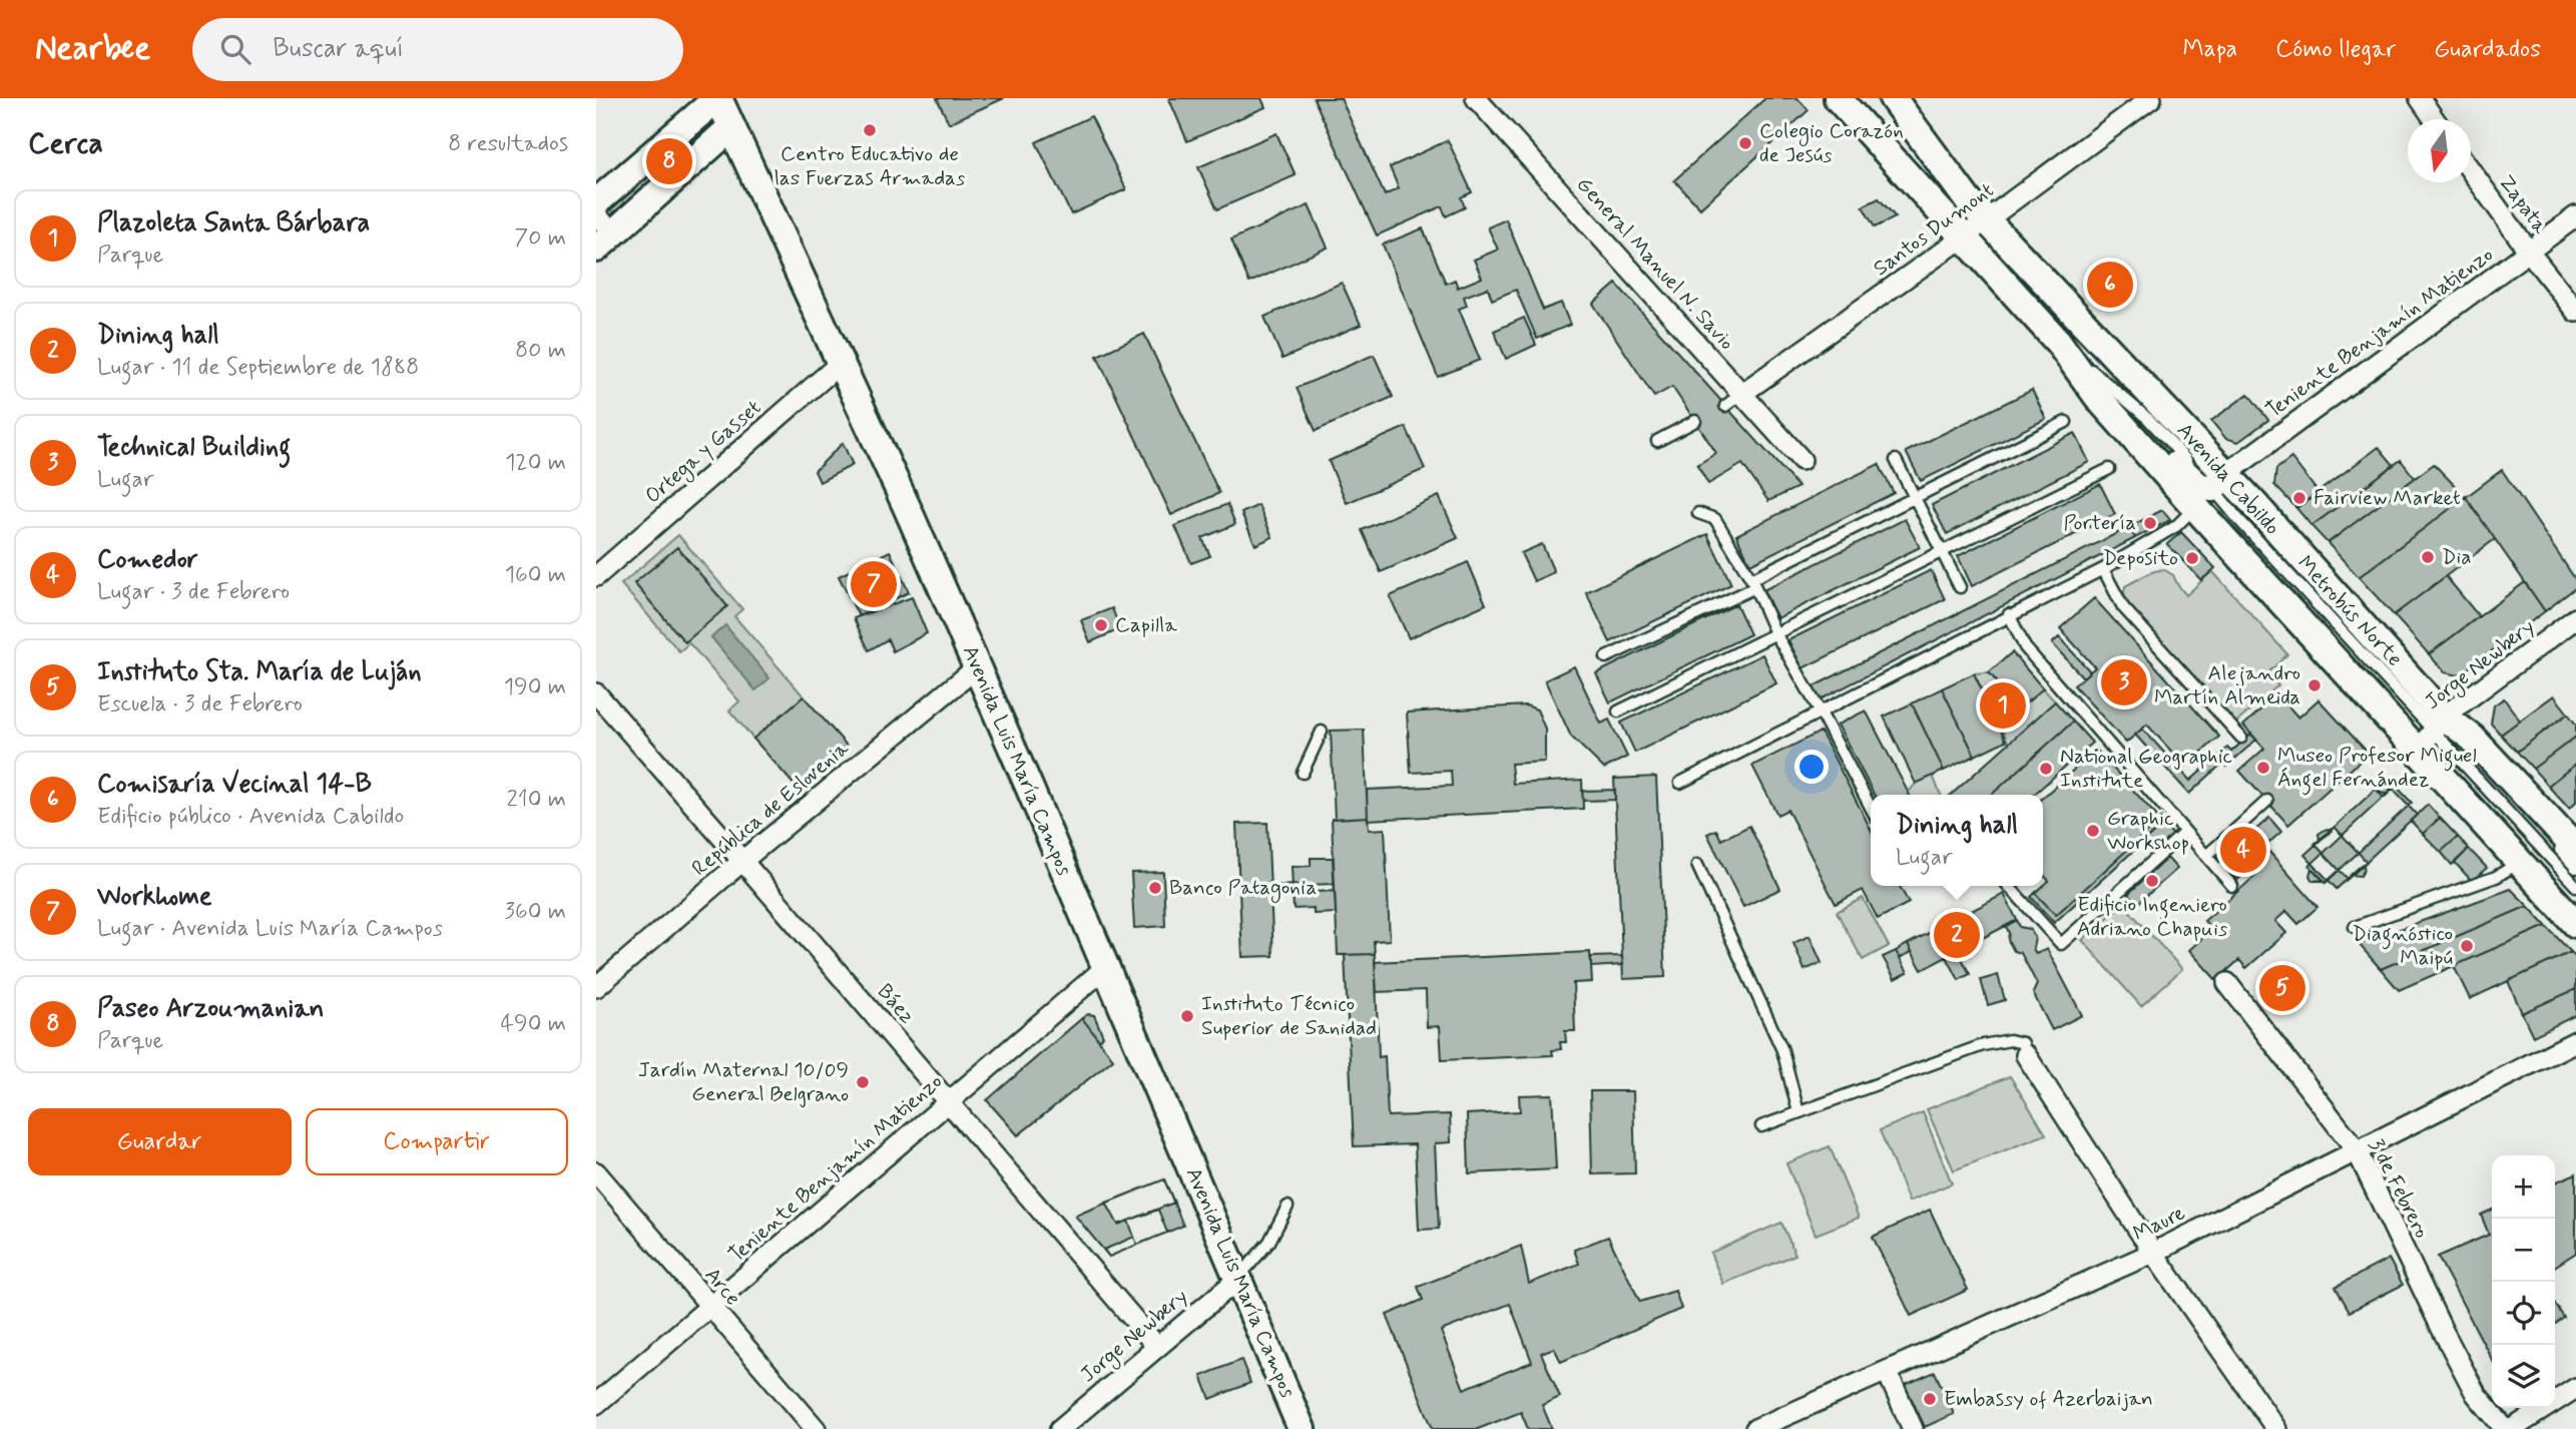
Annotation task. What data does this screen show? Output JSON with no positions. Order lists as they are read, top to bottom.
{
  "streets": {
    "main road": ["Avenida Cabildo", "Avenida Luis María Campos"],
    "street": [
      "Zapata",
      "Santos Dumont",
      "General Manuel N. Savio",
      "Teniente Benjamín Matienzo",
      "Ortega y Gasset",
      "Jorge Newbery",
      "República de Eslovenia",
      "Báez",
      "3 de Febrero",
      "Maure",
      "Arce"
    ]
  },
  "crossings": [
    ["Zapata", "Teniente Benjamín Matienzo"],
    ["Santos Dumont", "General Manuel N. Savio"],
    ["Santos Dumont", "Avenida Cabildo"],
    ["Teniente Benjamín Matienzo", "Avenida Cabildo"],
    ["Teniente Benjamín Matienzo", "Avenida Luis María Campos"],
    ["Teniente Benjamín Matienzo", "Báez"],
    ["Teniente Benjamín Matienzo", "Arce"],
    ["Ortega y Gasset", "Avenida Luis María Campos"],
    ["Avenida Cabildo", "Jorge Newbery"],
    ["Jorge Newbery", "Avenida Luis María Campos"],
    ["Jorge Newbery", "Báez"],
    ["Avenida Luis María Campos", "República de Eslovenia"],
    ["República de Eslovenia", "Báez"],
    ["3 de Febrero", "Maure"]
  ],
  "places": [
    "Centro Educativo de las Fuerzas Armadas",
    "Colegio Corazón de Jesús",
    "Fairview Market",
    "Portería",
    "Dia",
    "Deposito",
    "Capilla",
    "Alejandro Martín Almeida",
    "Museo Profesor Miguel Ángel Fernández",
    "National Geographic Institute",
    "Graphic Workshop",
    "Edificio Ingeniero Adriano Chapuis",
    "Banco Patagonia",
    "Diagnóstico Maipú",
    "Instituto Técnico Superior de Sanidad",
    "Jardín Maternal 10/09 General Belgrano",
    "Embassy of Azerbaijan"
  ],
  "north": "bottom",
  "page": {
    "header": "Nearbee",
    "search": "Buscar aquí",
    "nav": ["Mapa", "Cómo llegar", "Guardados"],
    "heading": ["Cerca", "8 resultados"],
    "pins": [
      "8",
      "6",
      "7",
      "3",
      "1",
      "4",
      "2",
      "5"
    ],
    "list": [
      {
        "mark": "1",
        "name": "Plazoleta Santa Bárbara",
        "note": "Parque",
        "value": "70 m"
      },
      {
        "mark": "2",
        "name": "Dining hall",
        "note": "Lugar · 11 de Septiembre de 1888",
        "value": "80 m"
      },
      {
        "mark": "3",
        "name": "Technical Building",
        "note": "Lugar",
        "value": "120 m"
      },
      {
        "mark": "4",
        "name": "Comedor",
        "note": "Lugar · 3 de Febrero",
        "value": "160 m"
      },
      {
        "mark": "5",
        "name": "Instituto Sta. María de Luján",
        "note": "Escuela · 3 de Febrero",
        "value": "190 m"
      },
      {
        "mark": "6",
        "name": "Comisaría Vecinal 14-B",
        "note": "Edificio público · Avenida Cabildo",
        "value": "210 m"
      },
      {
        "mark": "7",
        "name": "Workhome",
        "note": "Lugar · Avenida Luis María Campos",
        "value": "360 m"
      },
      {
        "mark": "8",
        "name": "Paseo Arzoumanian",
        "note": "Parque",
        "value": "490 m"
      }
    ],
    "popup": ["Dining hall", "Lugar"],
    "buttons": ["Guardar", "Compartir"],
    "map_buttons": ["+", "−"]
  }
}
